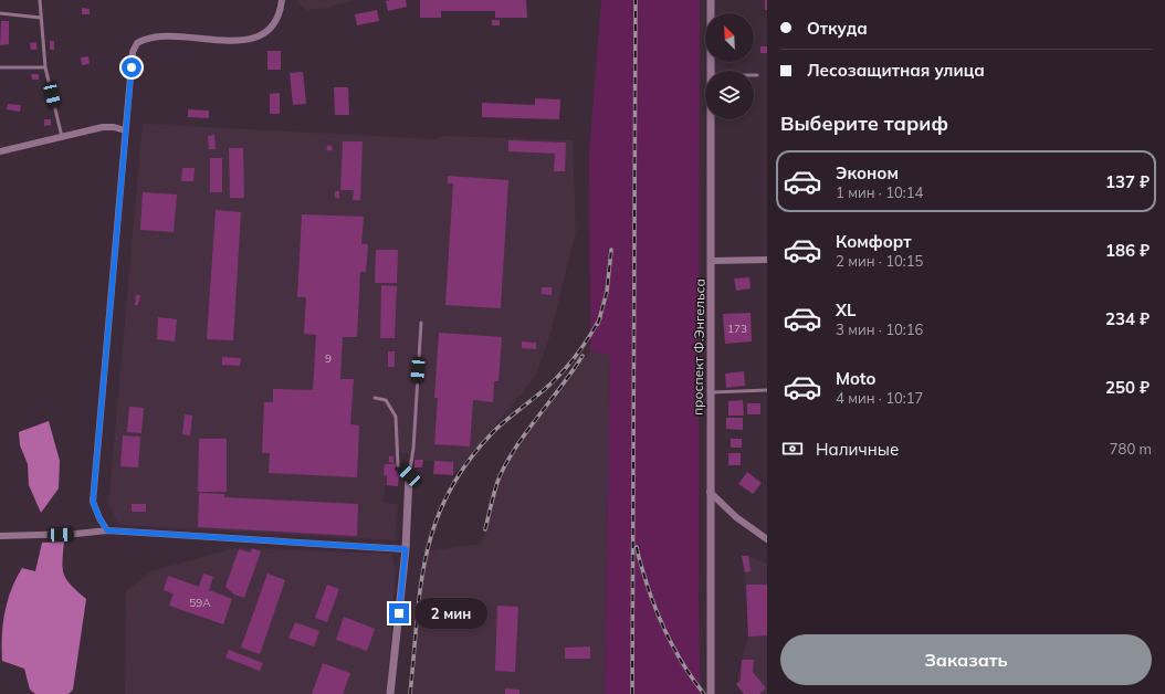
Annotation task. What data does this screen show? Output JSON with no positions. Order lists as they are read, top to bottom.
{
  "streets": {
    "street": ["проспект Ф.Энгельса"]
  },
  "house_numbers": ["173", "9", "59А"],
  "north": "top left",
  "page": {
    "banner": ["Откуда", "Лесозащитная улица"],
    "heading": "Выберите тариф",
    "list": [
      {
        "name": "Эконом",
        "note": "1 мин · 10:14",
        "value": "137 ₽"
      },
      {
        "name": "Комфорт",
        "note": "2 мин · 10:15",
        "value": "186 ₽"
      },
      {
        "name": "XL",
        "note": "3 мин · 10:16",
        "value": "234 ₽"
      },
      {
        "name": "Moto",
        "note": "4 мин · 10:17",
        "value": "250 ₽"
      }
    ],
    "pay": ["Наличные", "780 m"],
    "bubble": "2 мин",
    "buttons": "Заказать"
  }
}
